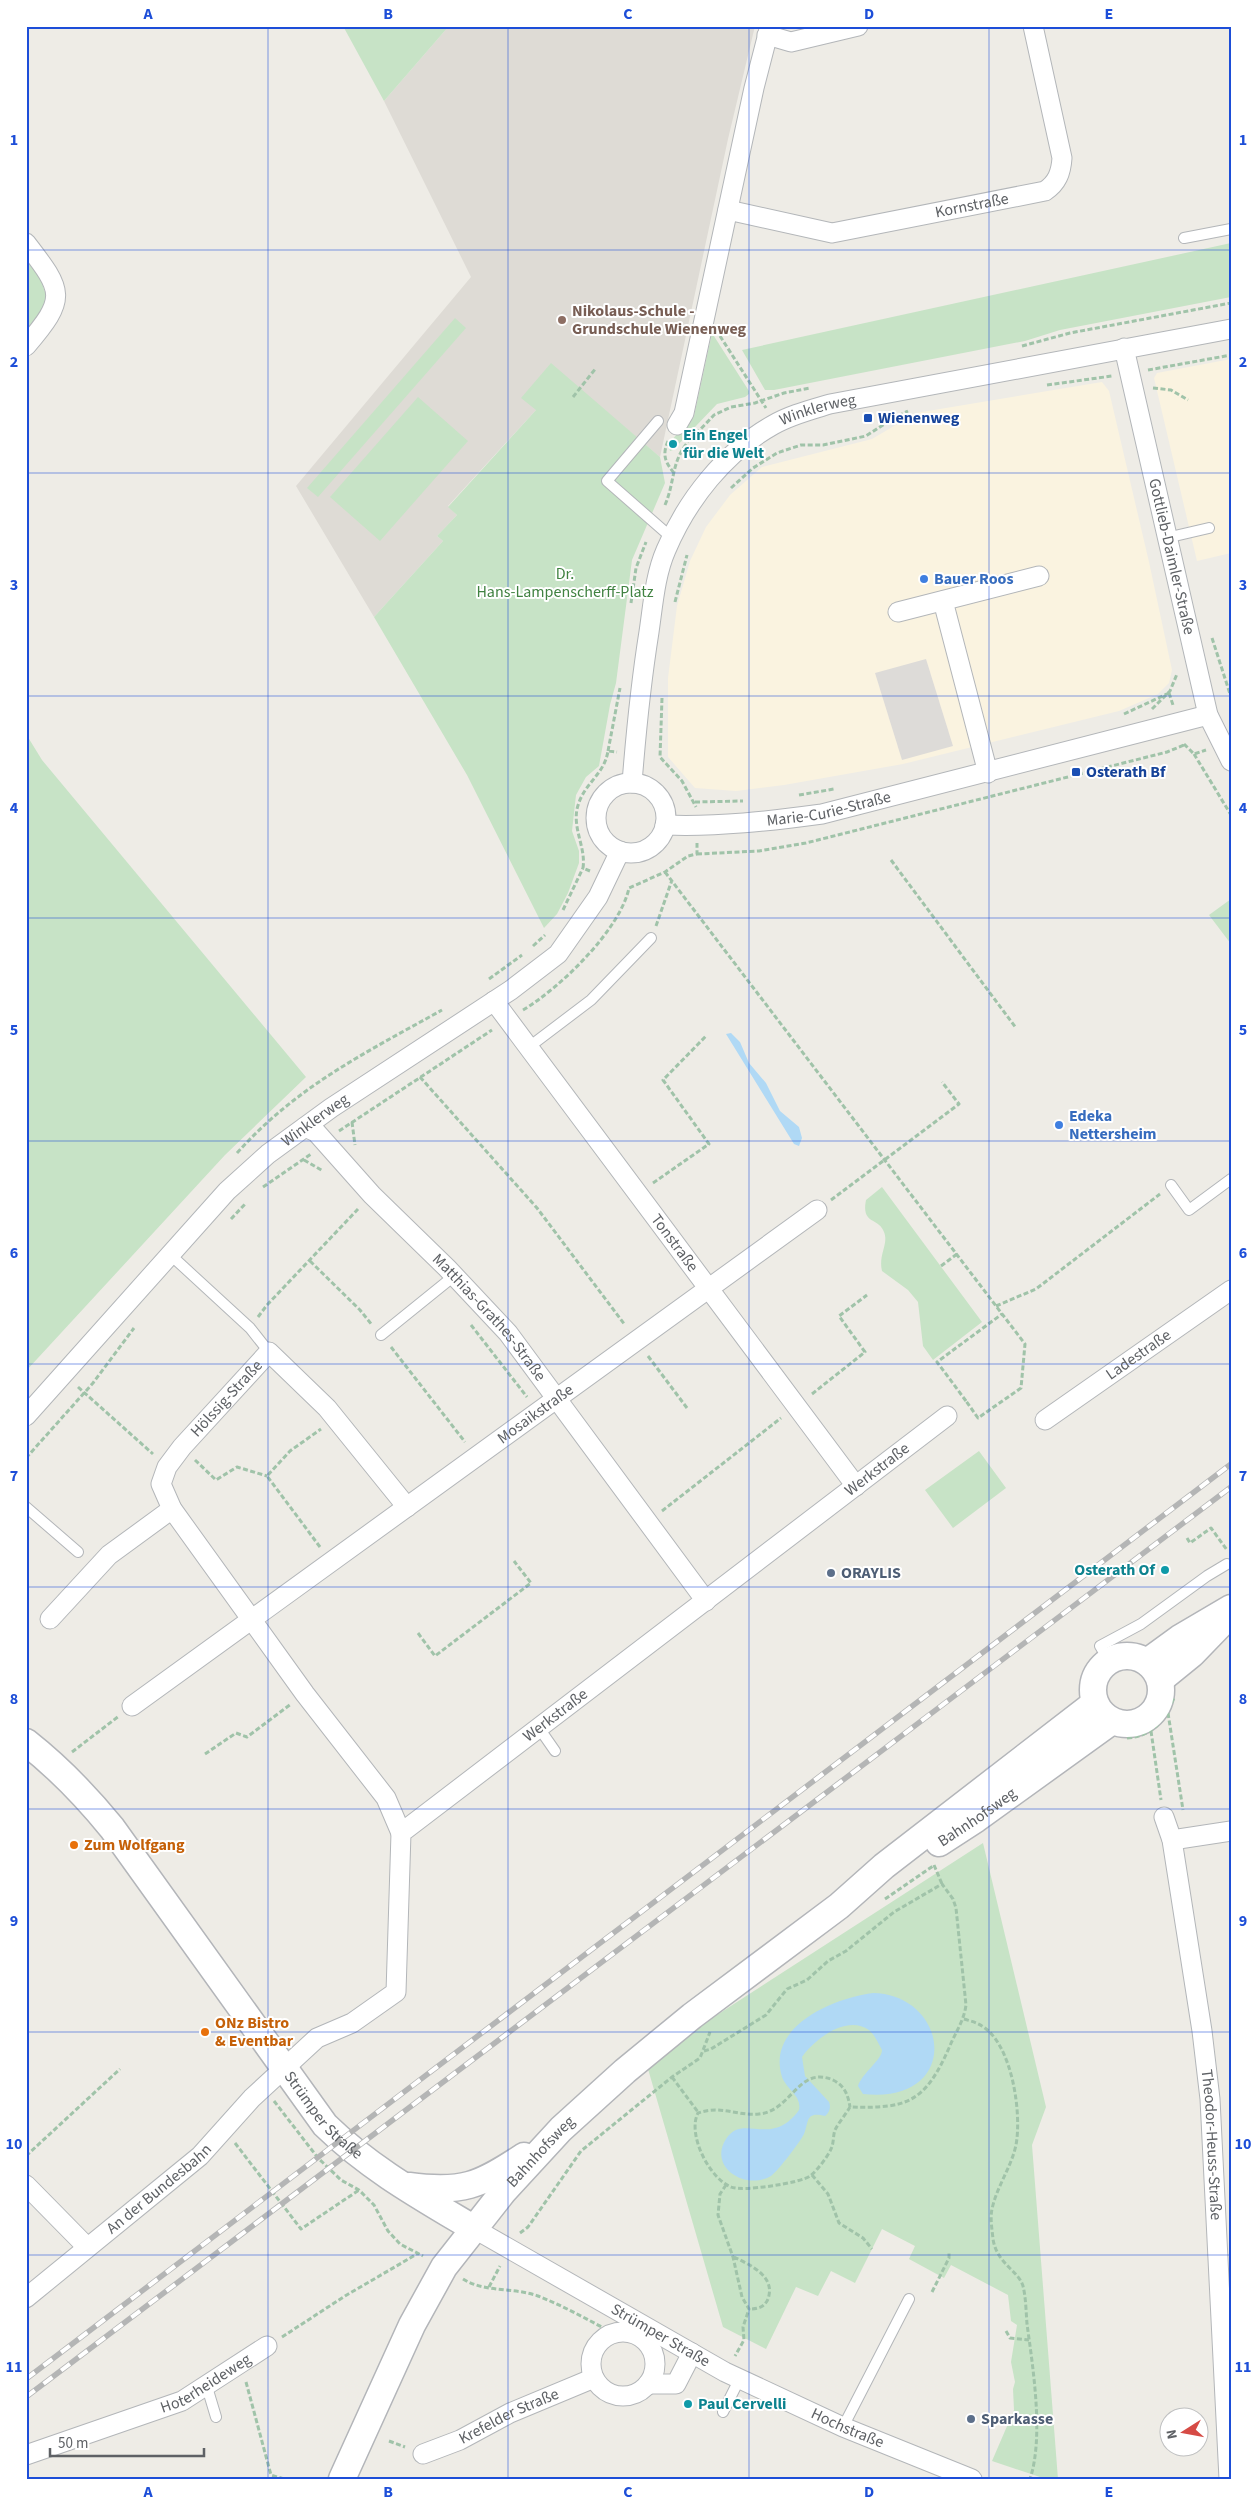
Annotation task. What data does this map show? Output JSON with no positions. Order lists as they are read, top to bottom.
{
  "streets": {
    "main road": ["Bahnhofsweg", "Strümper Straße"],
    "street": [
      "Kornstraße",
      "Winklerweg",
      "Gottlieb-Daimler-Straße",
      "Marie-Curie-Straße",
      "Tonstraße",
      "Matthias-Grathes-Straße",
      "Ladestraße",
      "Hölssig-Straße",
      "Mosaikstraße",
      "Werkstraße",
      "Theodor-Heuss-Straße",
      "An der Bundesbahn",
      "Hoterheideweg",
      "Krefelder Straße",
      "Hochstraße"
    ]
  },
  "crossings": [
    ["Winklerweg", "Gottlieb-Daimler-Straße"],
    ["Winklerweg", "Marie-Curie-Straße"],
    ["Winklerweg", "Tonstraße"],
    ["Winklerweg", "Matthias-Grathes-Straße"],
    ["Gottlieb-Daimler-Straße", "Marie-Curie-Straße"],
    ["Tonstraße", "Mosaikstraße"],
    ["Tonstraße", "Werkstraße"],
    ["Matthias-Grathes-Straße", "Mosaikstraße"],
    ["Matthias-Grathes-Straße", "Werkstraße"],
    ["Hölssig-Straße", "Mosaikstraße"],
    ["Hölssig-Straße", "Werkstraße"],
    ["Bahnhofsweg", "Strümper Straße"],
    ["Strümper Straße", "An der Bundesbahn"],
    ["Strümper Straße", "Hochstraße"]
  ],
  "parks": ["Dr. Hans-Lampenscherff-Platz"],
  "places": {
    "other": [
      "Nikolaus-Schule - Grundschule Wienenweg",
      "Ein Engel für die Welt",
      "Bauer Roos",
      "Edeka Nettersheim",
      "Osterath Of",
      "ORAYLIS",
      "Zum Wolfgang",
      "ONz Bistro & Eventbar",
      "Paul Cervelli",
      "Sparkasse"
    ],
    "transit": ["Wienenweg", "Osterath Bf"]
  },
  "scale_bar": "50 m",
  "north": "left",
  "grid": {
    "columns": [
      "A",
      "B",
      "C",
      "D",
      "E"
    ],
    "rows": [
      "1",
      "2",
      "3",
      "4",
      "5",
      "6",
      "7",
      "8",
      "9",
      "10",
      "11"
    ]
  }
}
